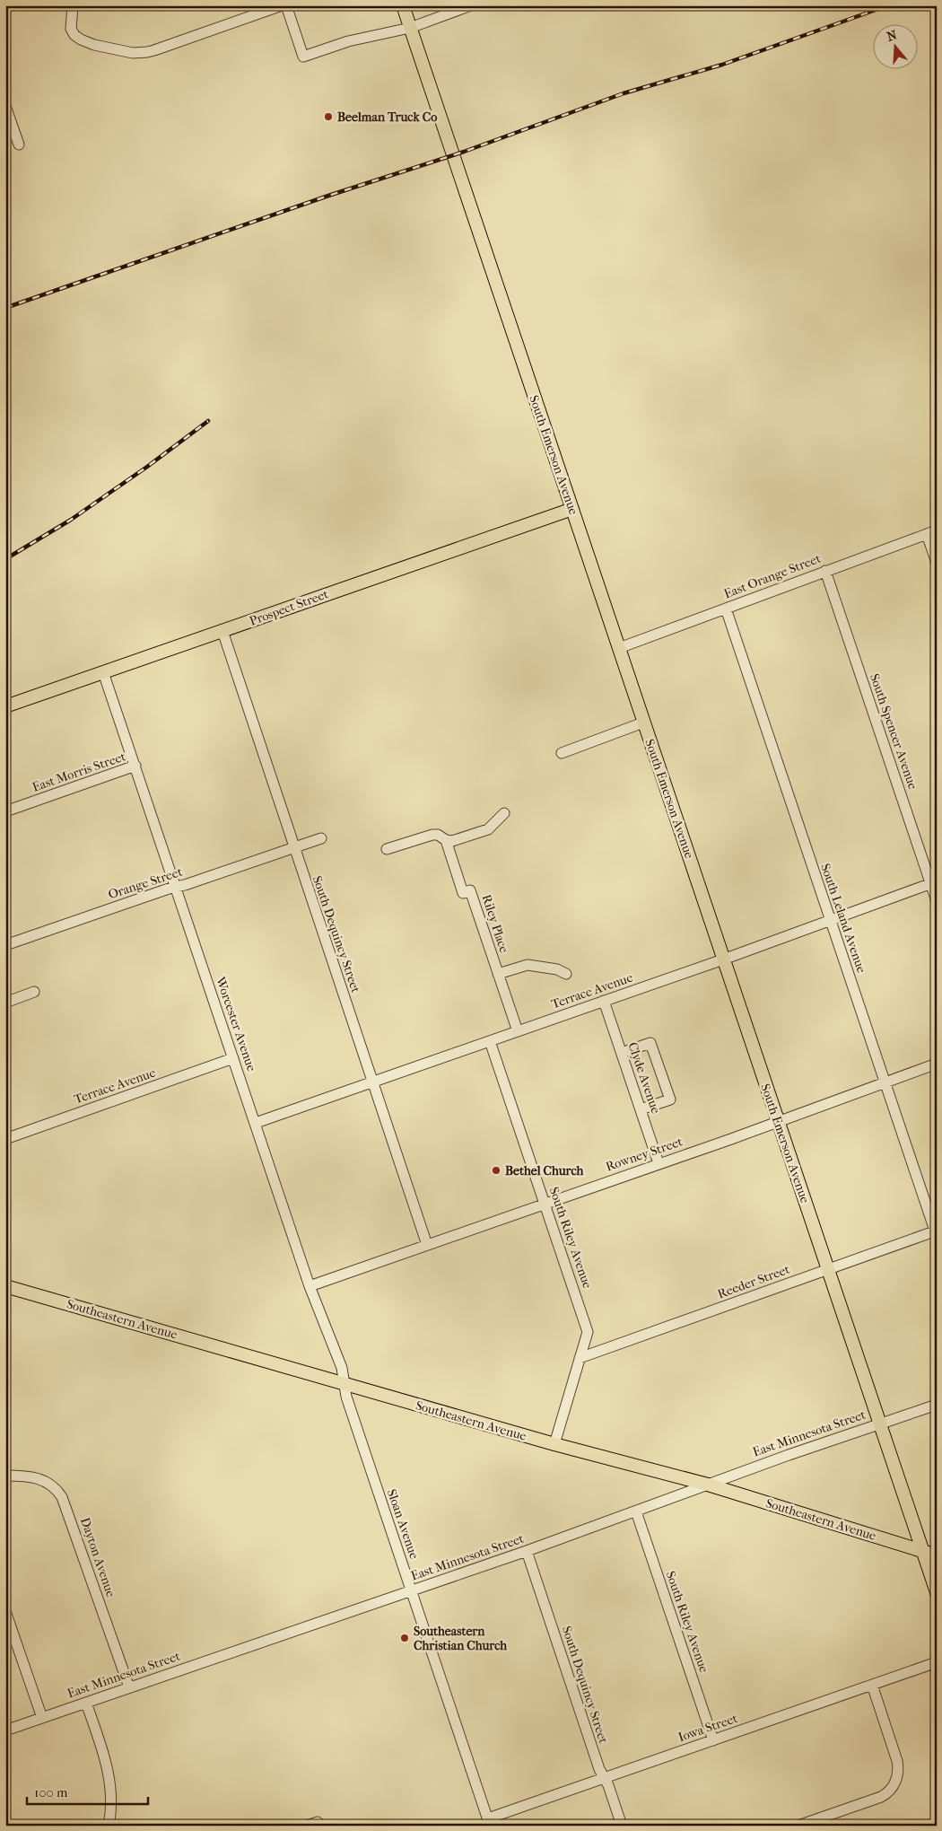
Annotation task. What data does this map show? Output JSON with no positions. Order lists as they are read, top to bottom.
{
  "streets": {
    "main road": ["South Emerson Avenue", "Prospect Street", "Southeastern Avenue"],
    "street": [
      "East Orange Street",
      "South Spencer Avenue",
      "East Morris Street",
      "Orange Street",
      "South Leland Avenue",
      "Riley Place",
      "South Dequincy Street",
      "Terrace Avenue",
      "Worcester Avenue",
      "Clyde Avenue",
      "Rowney Street",
      "South Riley Avenue",
      "Reeder Street",
      "East Minnesota Street",
      "Sloan Avenue",
      "Dayton Avenue",
      "Iowa Street"
    ]
  },
  "crossings": [
    ["South Emerson Avenue", "East Orange Street"],
    ["South Emerson Avenue", "Prospect Street"],
    ["South Emerson Avenue", "Terrace Avenue"],
    ["South Emerson Avenue", "Rowney Street"],
    ["South Emerson Avenue", "Reeder Street"],
    ["South Emerson Avenue", "Southeastern Avenue"],
    ["South Emerson Avenue", "East Minnesota Street"],
    ["East Orange Street", "South Spencer Avenue"],
    ["East Orange Street", "South Leland Avenue"],
    ["Prospect Street", "South Dequincy Street"],
    ["Prospect Street", "Worcester Avenue"],
    ["South Spencer Avenue", "Terrace Avenue"],
    ["East Morris Street", "Worcester Avenue"],
    ["Orange Street", "South Dequincy Street"],
    ["Orange Street", "Worcester Avenue"],
    ["South Leland Avenue", "Terrace Avenue"],
    ["South Leland Avenue", "Rowney Street"],
    ["South Leland Avenue", "Reeder Street"],
    ["Riley Place", "Terrace Avenue"],
    ["South Dequincy Street", "Terrace Avenue"],
    ["South Dequincy Street", "Rowney Street"],
    ["South Dequincy Street", "East Minnesota Street"],
    ["South Dequincy Street", "Iowa Street"],
    ["Terrace Avenue", "Worcester Avenue"],
    ["Terrace Avenue", "Clyde Avenue"],
    ["Terrace Avenue", "South Riley Avenue"],
    ["Worcester Avenue", "Rowney Street"],
    ["Worcester Avenue", "Southeastern Avenue"],
    ["Worcester Avenue", "Sloan Avenue"],
    ["Clyde Avenue", "Rowney Street"],
    ["Rowney Street", "South Riley Avenue"],
    ["South Riley Avenue", "Reeder Street"],
    ["South Riley Avenue", "Southeastern Avenue"],
    ["South Riley Avenue", "East Minnesota Street"],
    ["South Riley Avenue", "Iowa Street"],
    ["Southeastern Avenue", "East Minnesota Street"],
    ["Southeastern Avenue", "Sloan Avenue"],
    ["East Minnesota Street", "Sloan Avenue"],
    ["East Minnesota Street", "Dayton Avenue"],
    ["Sloan Avenue", "Iowa Street"]
  ],
  "places": ["Beelman Truck Co", "Bethel Church", "Southeastern Christian Church"],
  "scale_bar": "100 m",
  "north": "top"
}
